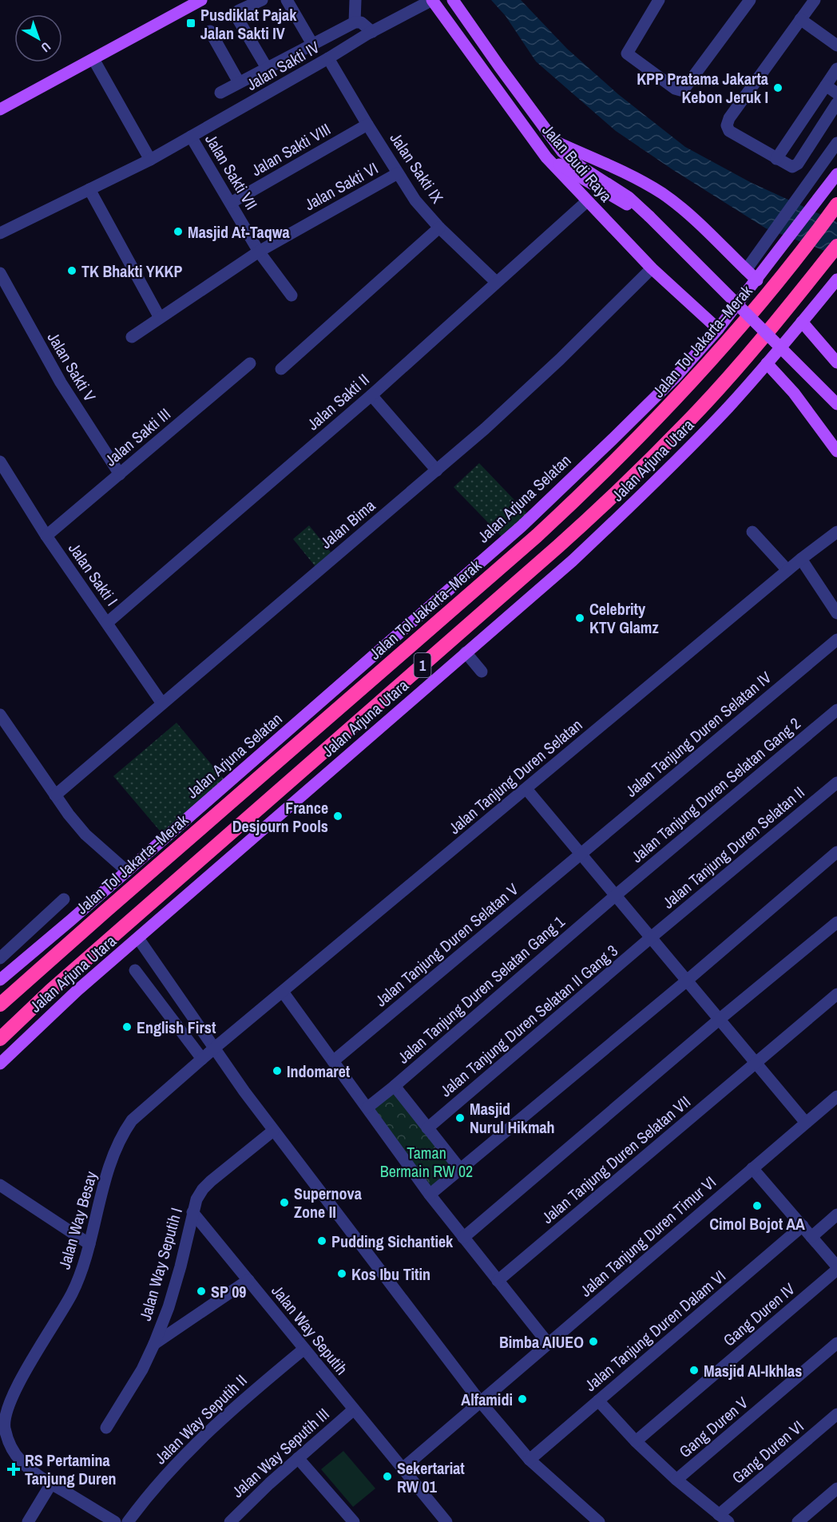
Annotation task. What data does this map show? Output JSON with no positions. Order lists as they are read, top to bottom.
{
  "streets": {
    "highway": ["Jalan Tol Jakarta–Merak", "1"],
    "main road": ["Jalan Budi Raya", "Jalan Arjuna Utara", "Jalan Arjuna Selatan"],
    "street": [
      "Jalan Sakti IV",
      "Jalan Sakti VIII",
      "Jalan Sakti IX",
      "Jalan Sakti VII",
      "Jalan Sakti VI",
      "Jalan Sakti V",
      "Jalan Sakti II",
      "Jalan Sakti III",
      "Jalan Bima",
      "Jalan Sakti I",
      "Jalan Tanjung Duren Selatan IV",
      "Jalan Tanjung Duren Selatan",
      "Jalan Tanjung Duren Selatan Gang 2",
      "Jalan Tanjung Duren Selatan II",
      "Jalan Tanjung Duren Selatan V",
      "Jalan Tanjung Duren Selatan Gang 1",
      "Jalan Tanjung Duren Selatan II Gang 3",
      "Jalan Tanjung Duren Selatan VII",
      "Jalan Way Besay",
      "Jalan Tanjung Duren Timur VI",
      "Jalan Way Seputih I",
      "Gang Duren IV",
      "Jalan Way Seputih",
      "Jalan Tanjung Duren Dalam VI",
      "Jalan Way Seputih II",
      "Gang Duren V",
      "Gang Duren VI",
      "Jalan Way Seputih III"
    ]
  },
  "crossings": [
    ["Jalan Sakti IV", "Jalan Budi Raya"],
    ["Jalan Sakti IV", "Jalan Sakti IX"],
    ["Jalan Sakti IV", "Jalan Sakti VII"],
    ["Jalan Sakti VIII", "Jalan Sakti IX"],
    ["Jalan Sakti VIII", "Jalan Sakti VII"],
    ["Jalan Budi Raya", "Jalan Sakti II"],
    ["Jalan Budi Raya", "Jalan Arjuna Selatan"],
    ["Jalan Budi Raya", "Jalan Bima"],
    ["Jalan Sakti IX", "Jalan Sakti VI"],
    ["Jalan Sakti IX", "Jalan Sakti II"],
    ["Jalan Sakti VII", "Jalan Sakti VI"],
    ["Jalan Sakti V", "Jalan Sakti III"],
    ["Jalan Sakti II", "Jalan Sakti I"],
    ["Jalan Sakti III", "Jalan Sakti I"],
    ["Jalan Bima", "Jalan Sakti I"],
    ["Jalan Tanjung Duren Selatan IV", "Jalan Tanjung Duren Selatan V"],
    ["Jalan Tanjung Duren Selatan", "Jalan Way Besay"],
    ["Jalan Tanjung Duren Selatan Gang 2", "Jalan Tanjung Duren Selatan Gang 1"],
    ["Jalan Tanjung Duren Selatan II", "Jalan Tanjung Duren Selatan II Gang 3"],
    ["Jalan Way Seputih I", "Jalan Way Seputih"],
    ["Jalan Way Seputih", "Jalan Way Seputih II"],
    ["Jalan Way Seputih", "Jalan Way Seputih III"]
  ],
  "parks": ["Taman Bermain RW 02"],
  "places": {
    "transit": ["Pusdiklat Pajak Jalan Sakti IV"],
    "other": [
      "KPP Pratama Jakarta Kebon Jeruk I",
      "Masjid At-Taqwa",
      "TK Bhakti YKKP",
      "Celebrity KTV Glamz",
      "France Desjourn Pools",
      "English First",
      "Indomaret",
      "Masjid Nurul Hikmah",
      "Supernova Zone II",
      "Cimol Bojot AA",
      "Pudding Sichantiek",
      "Kos Ibu Titin",
      "SP 09",
      "Bimba AIUEO",
      "Masjid Al-Ikhlas",
      "Alfamidi",
      "Sekertariat RW 01"
    ],
    "health": ["RS Pertamina Tanjung Duren"]
  },
  "north": "bottom right"
}
